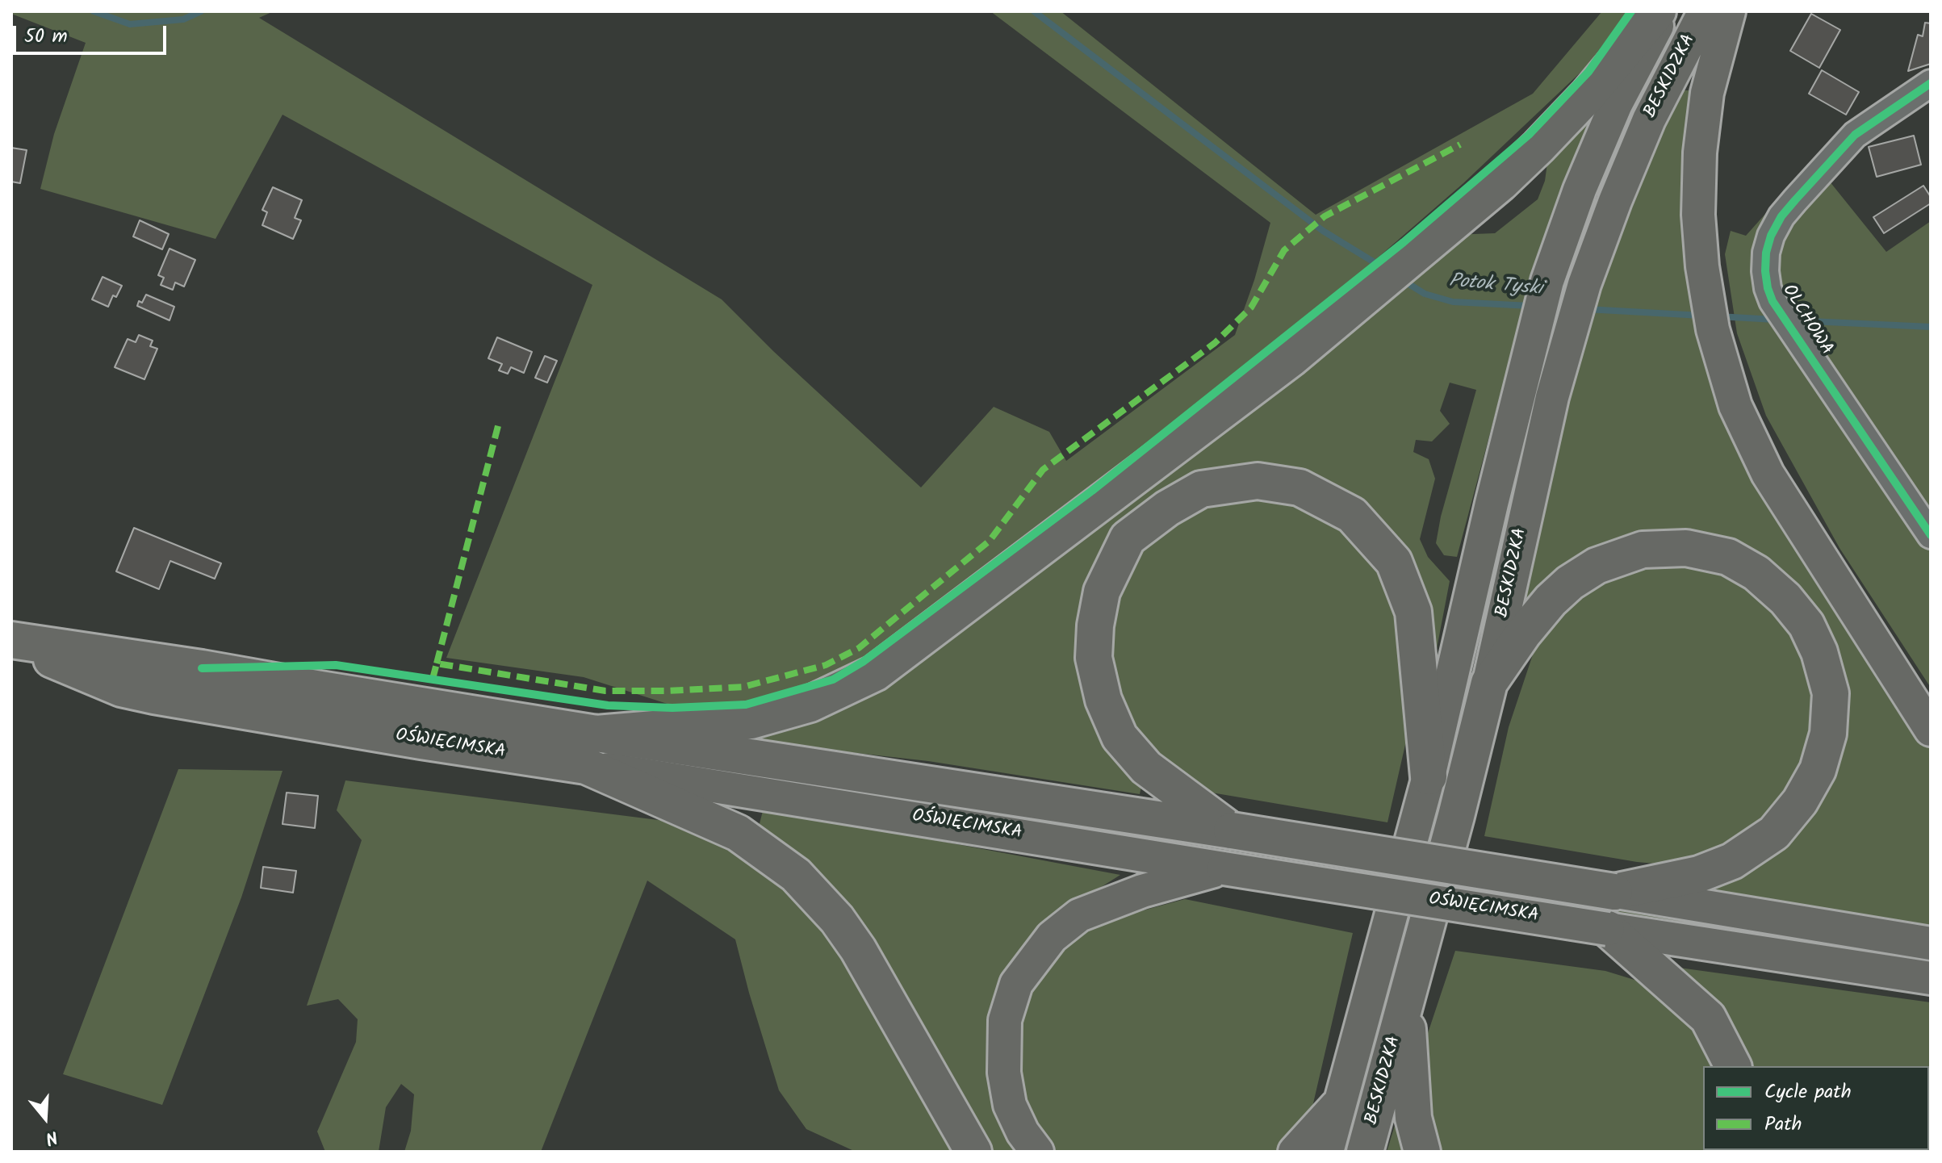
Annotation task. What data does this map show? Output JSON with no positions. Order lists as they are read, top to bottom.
{
  "streets": {
    "highway": ["BESKIDZKA", "OŚWIĘCIMSKA"],
    "street": ["OLCHOWA"]
  },
  "water": ["Potok Tyski"],
  "legend": ["Cycle path", "Path"],
  "scale_bar": "50 m",
  "north": "bottom"
}
